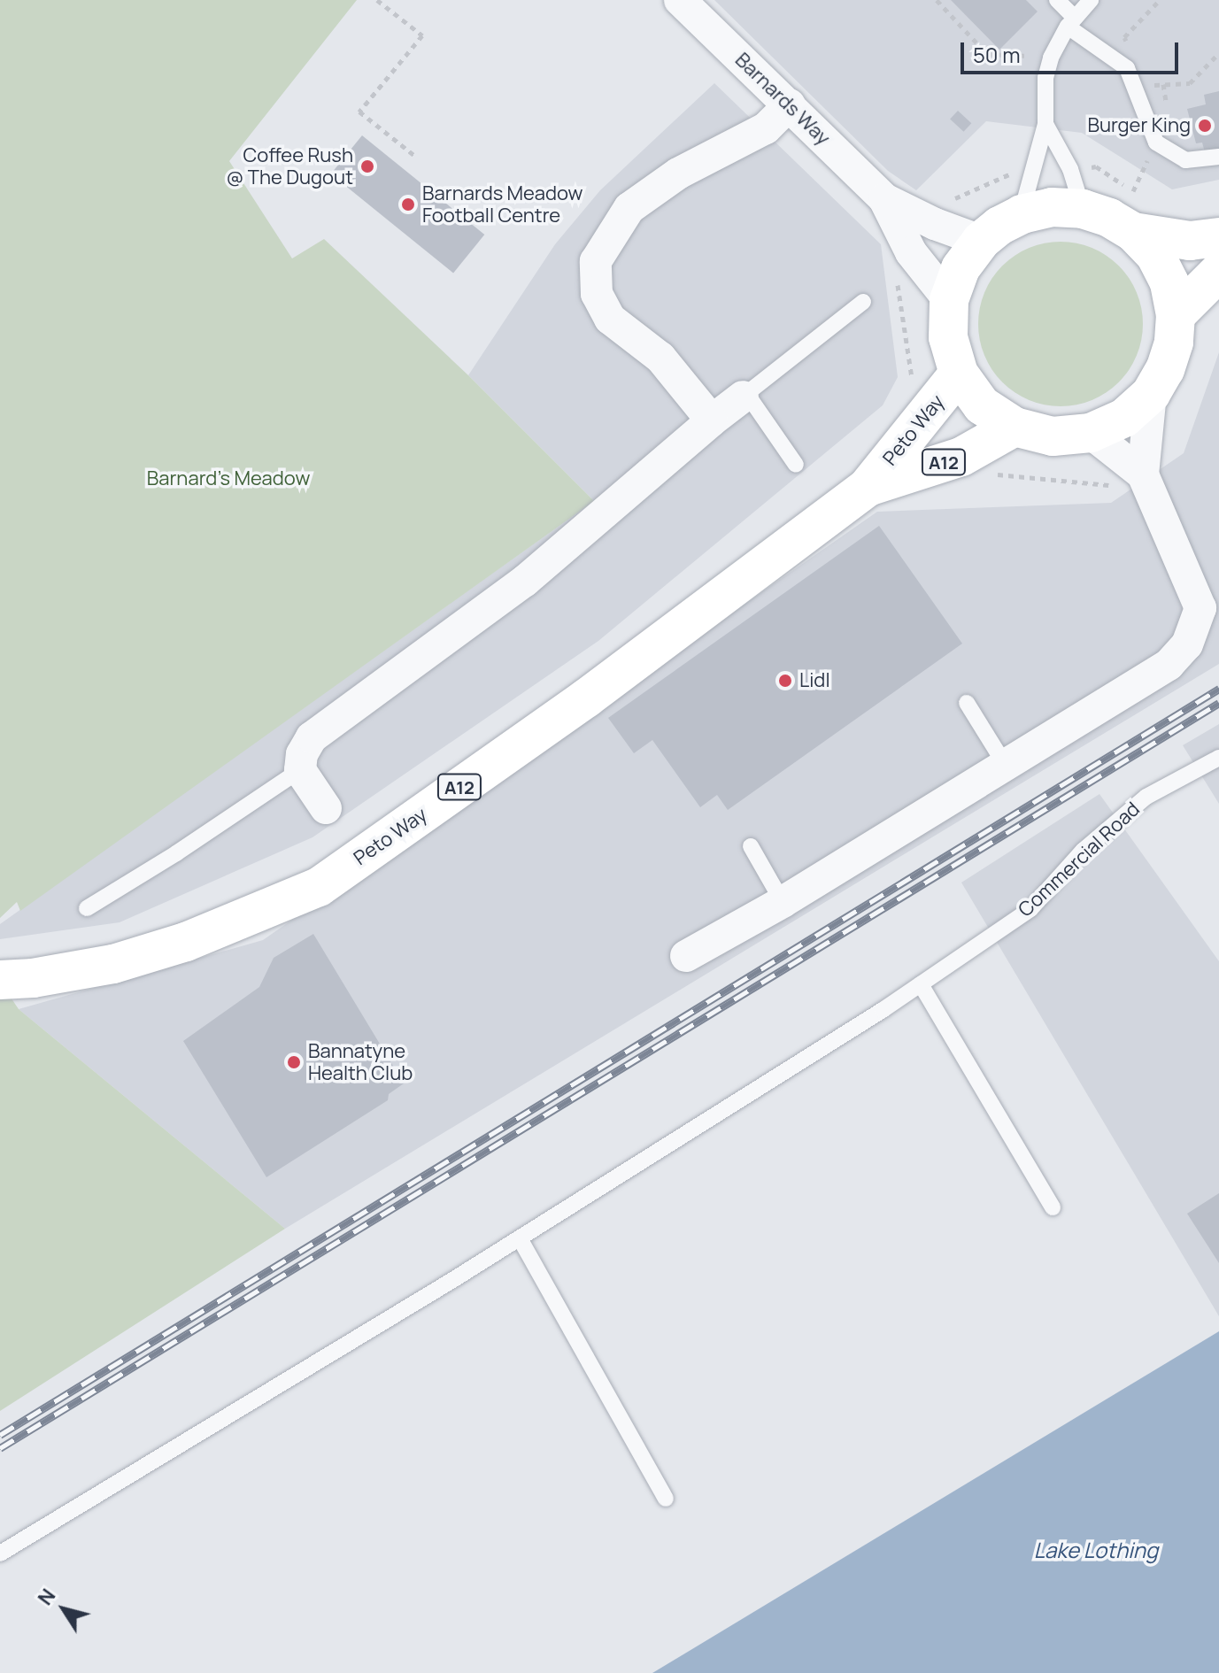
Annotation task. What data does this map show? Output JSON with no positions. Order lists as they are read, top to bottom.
{
  "streets": {
    "highway": ["Peto Way", "A12"],
    "street": ["Barnards Way"],
    "lane": ["Commercial Road"]
  },
  "crossings": [
    ["Barnards Way", "Peto Way"]
  ],
  "water": ["Lake Lothing"],
  "parks": ["Barnard's Meadow"],
  "places": [
    "Burger King",
    "Coffee Rush @ The Dugout",
    "Barnards Meadow Football Centre",
    "Lidl",
    "Bannatyne Health Club"
  ],
  "scale_bar": "50 m",
  "north": "top left"
}
